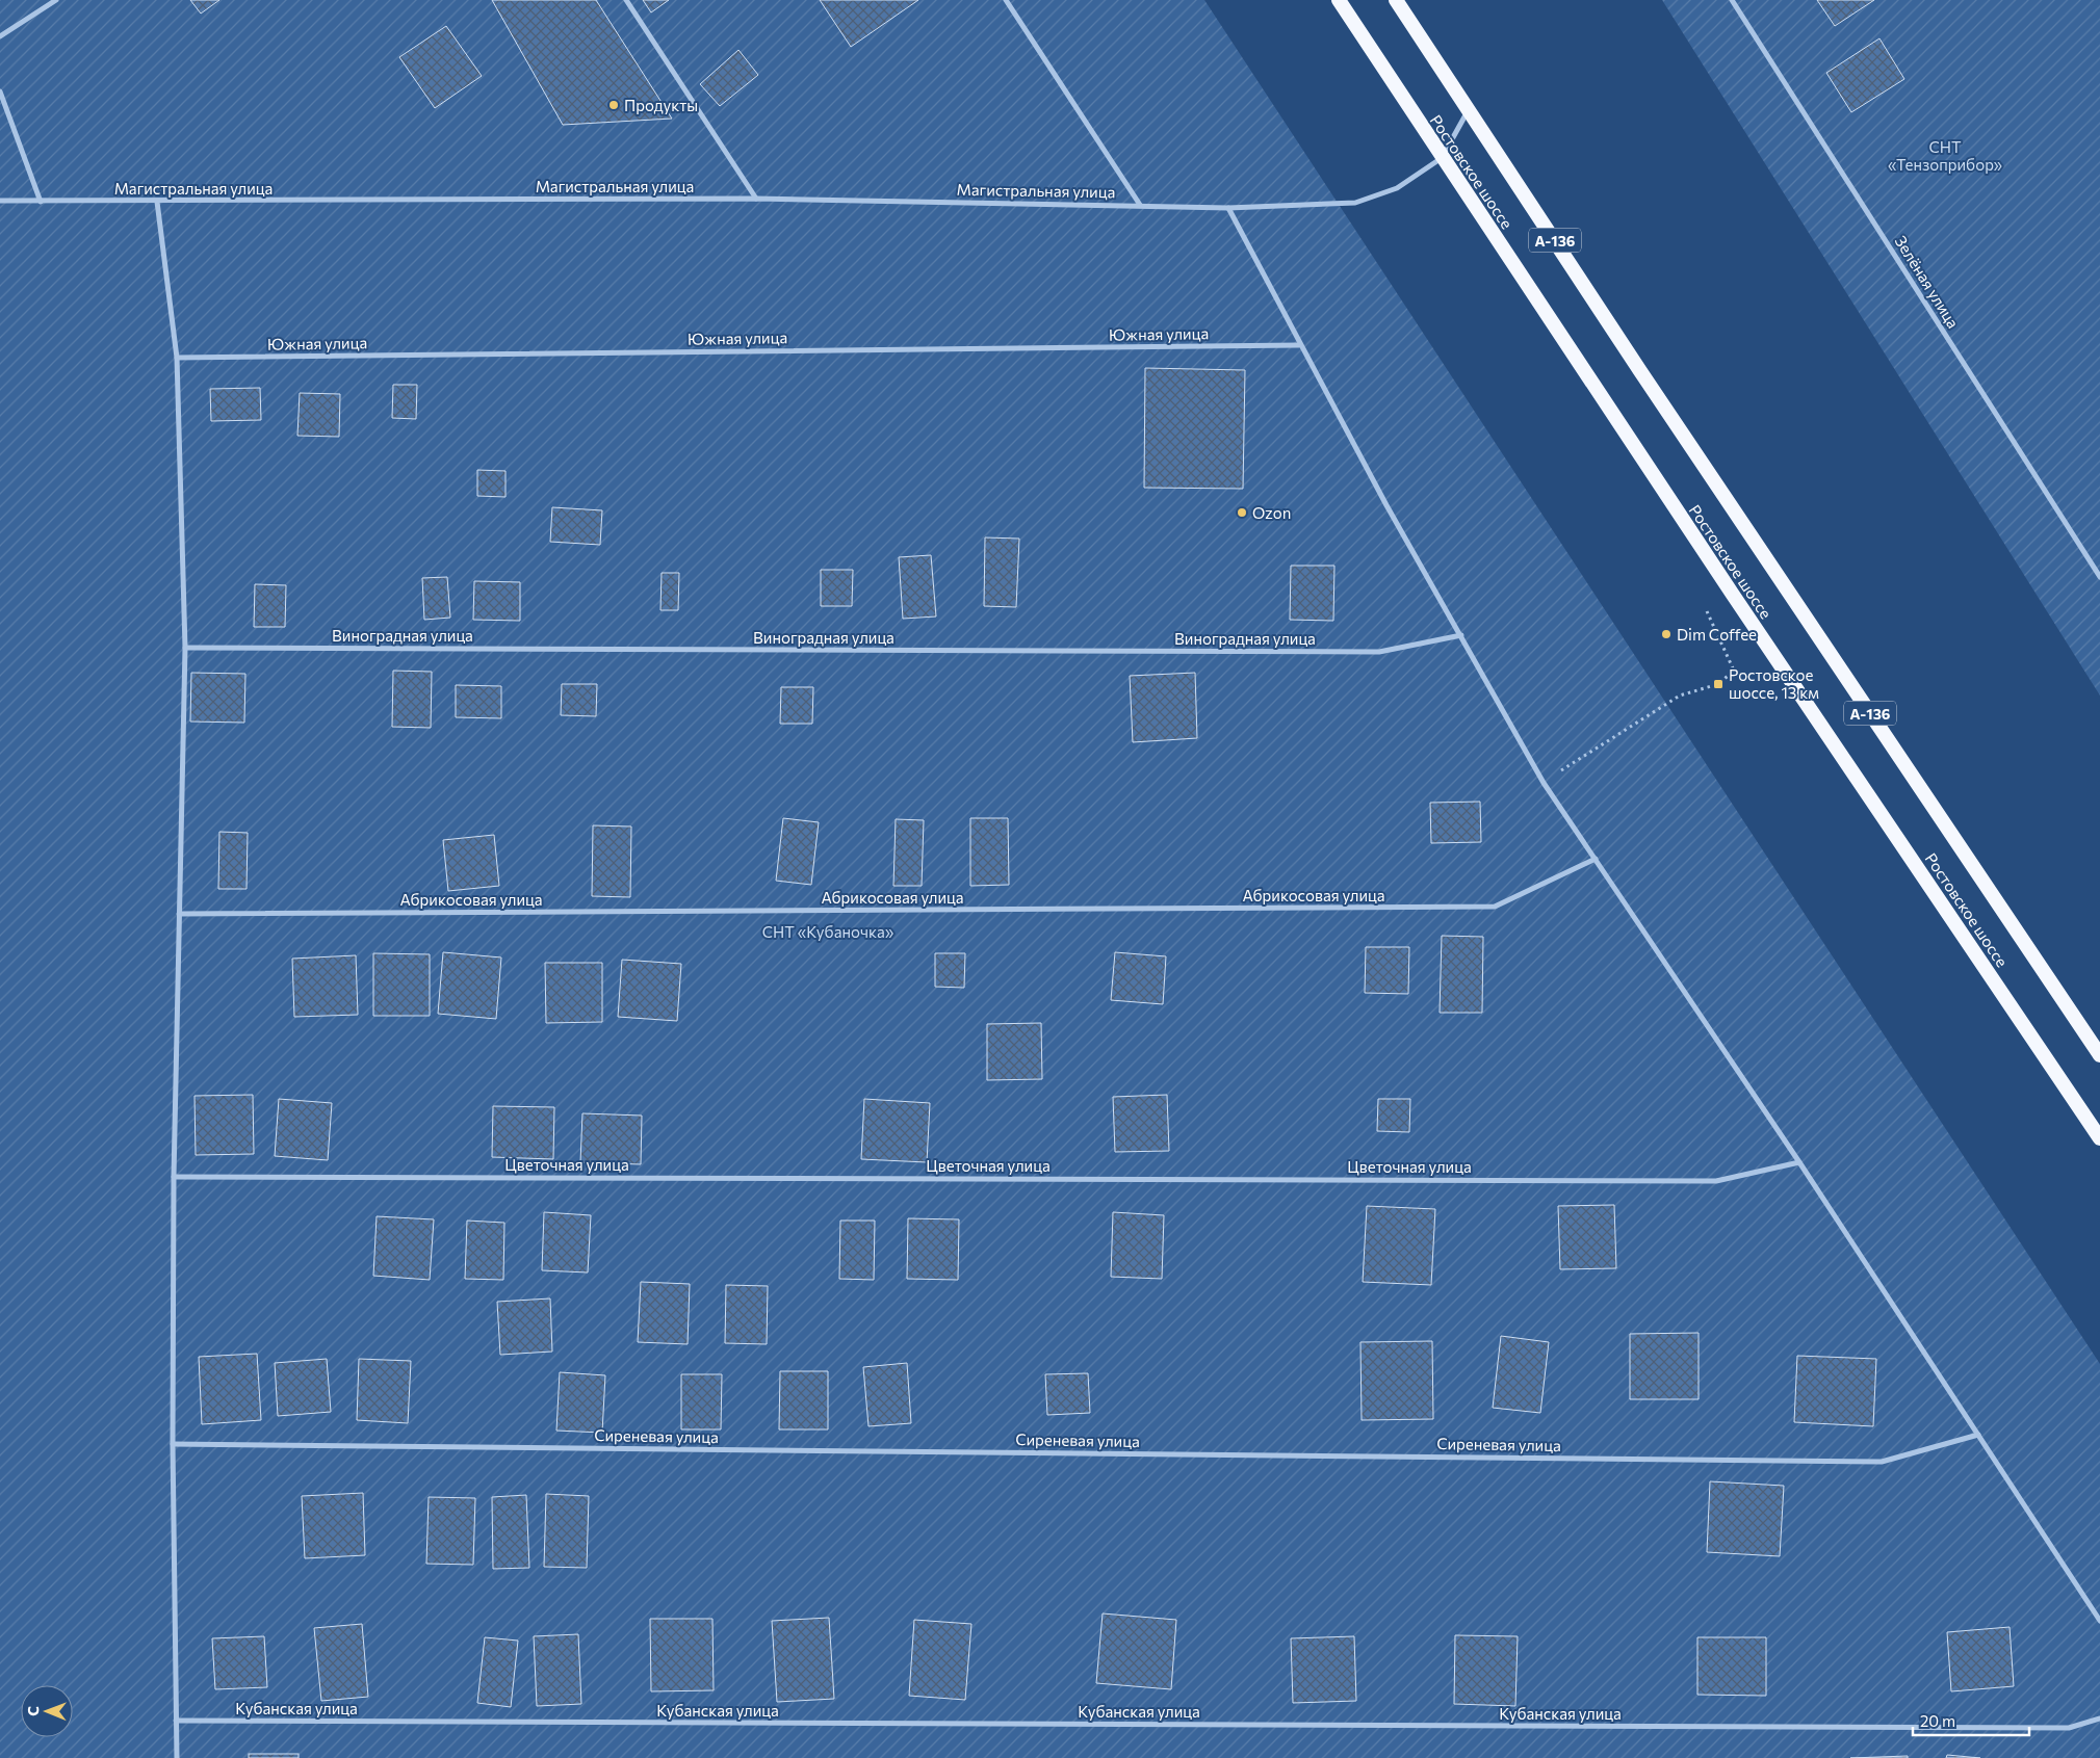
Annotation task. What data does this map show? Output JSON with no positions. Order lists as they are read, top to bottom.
{
  "streets": {
    "highway": ["Ростовское шоссе", "А-136"],
    "street": [
      "Магистральная улица",
      "Зелёная улица",
      "Южная улица",
      "Виноградная улица",
      "Абрикосовая улица",
      "Цветочная улица",
      "Сиреневая улица",
      "Кубанская улица"
    ]
  },
  "crossings": [
    ["Ростовское шоссе", "Магистральная улица"]
  ],
  "parks": ["СНТ «Тензоприбор»", "СНТ «Кубаночка»"],
  "places": {
    "other": ["Продукты", "Ozon", "Dim Coffee"],
    "transit": ["Ростовское шоссе, 13 км"]
  },
  "scale_bar": "20 m",
  "north": "left"
}
